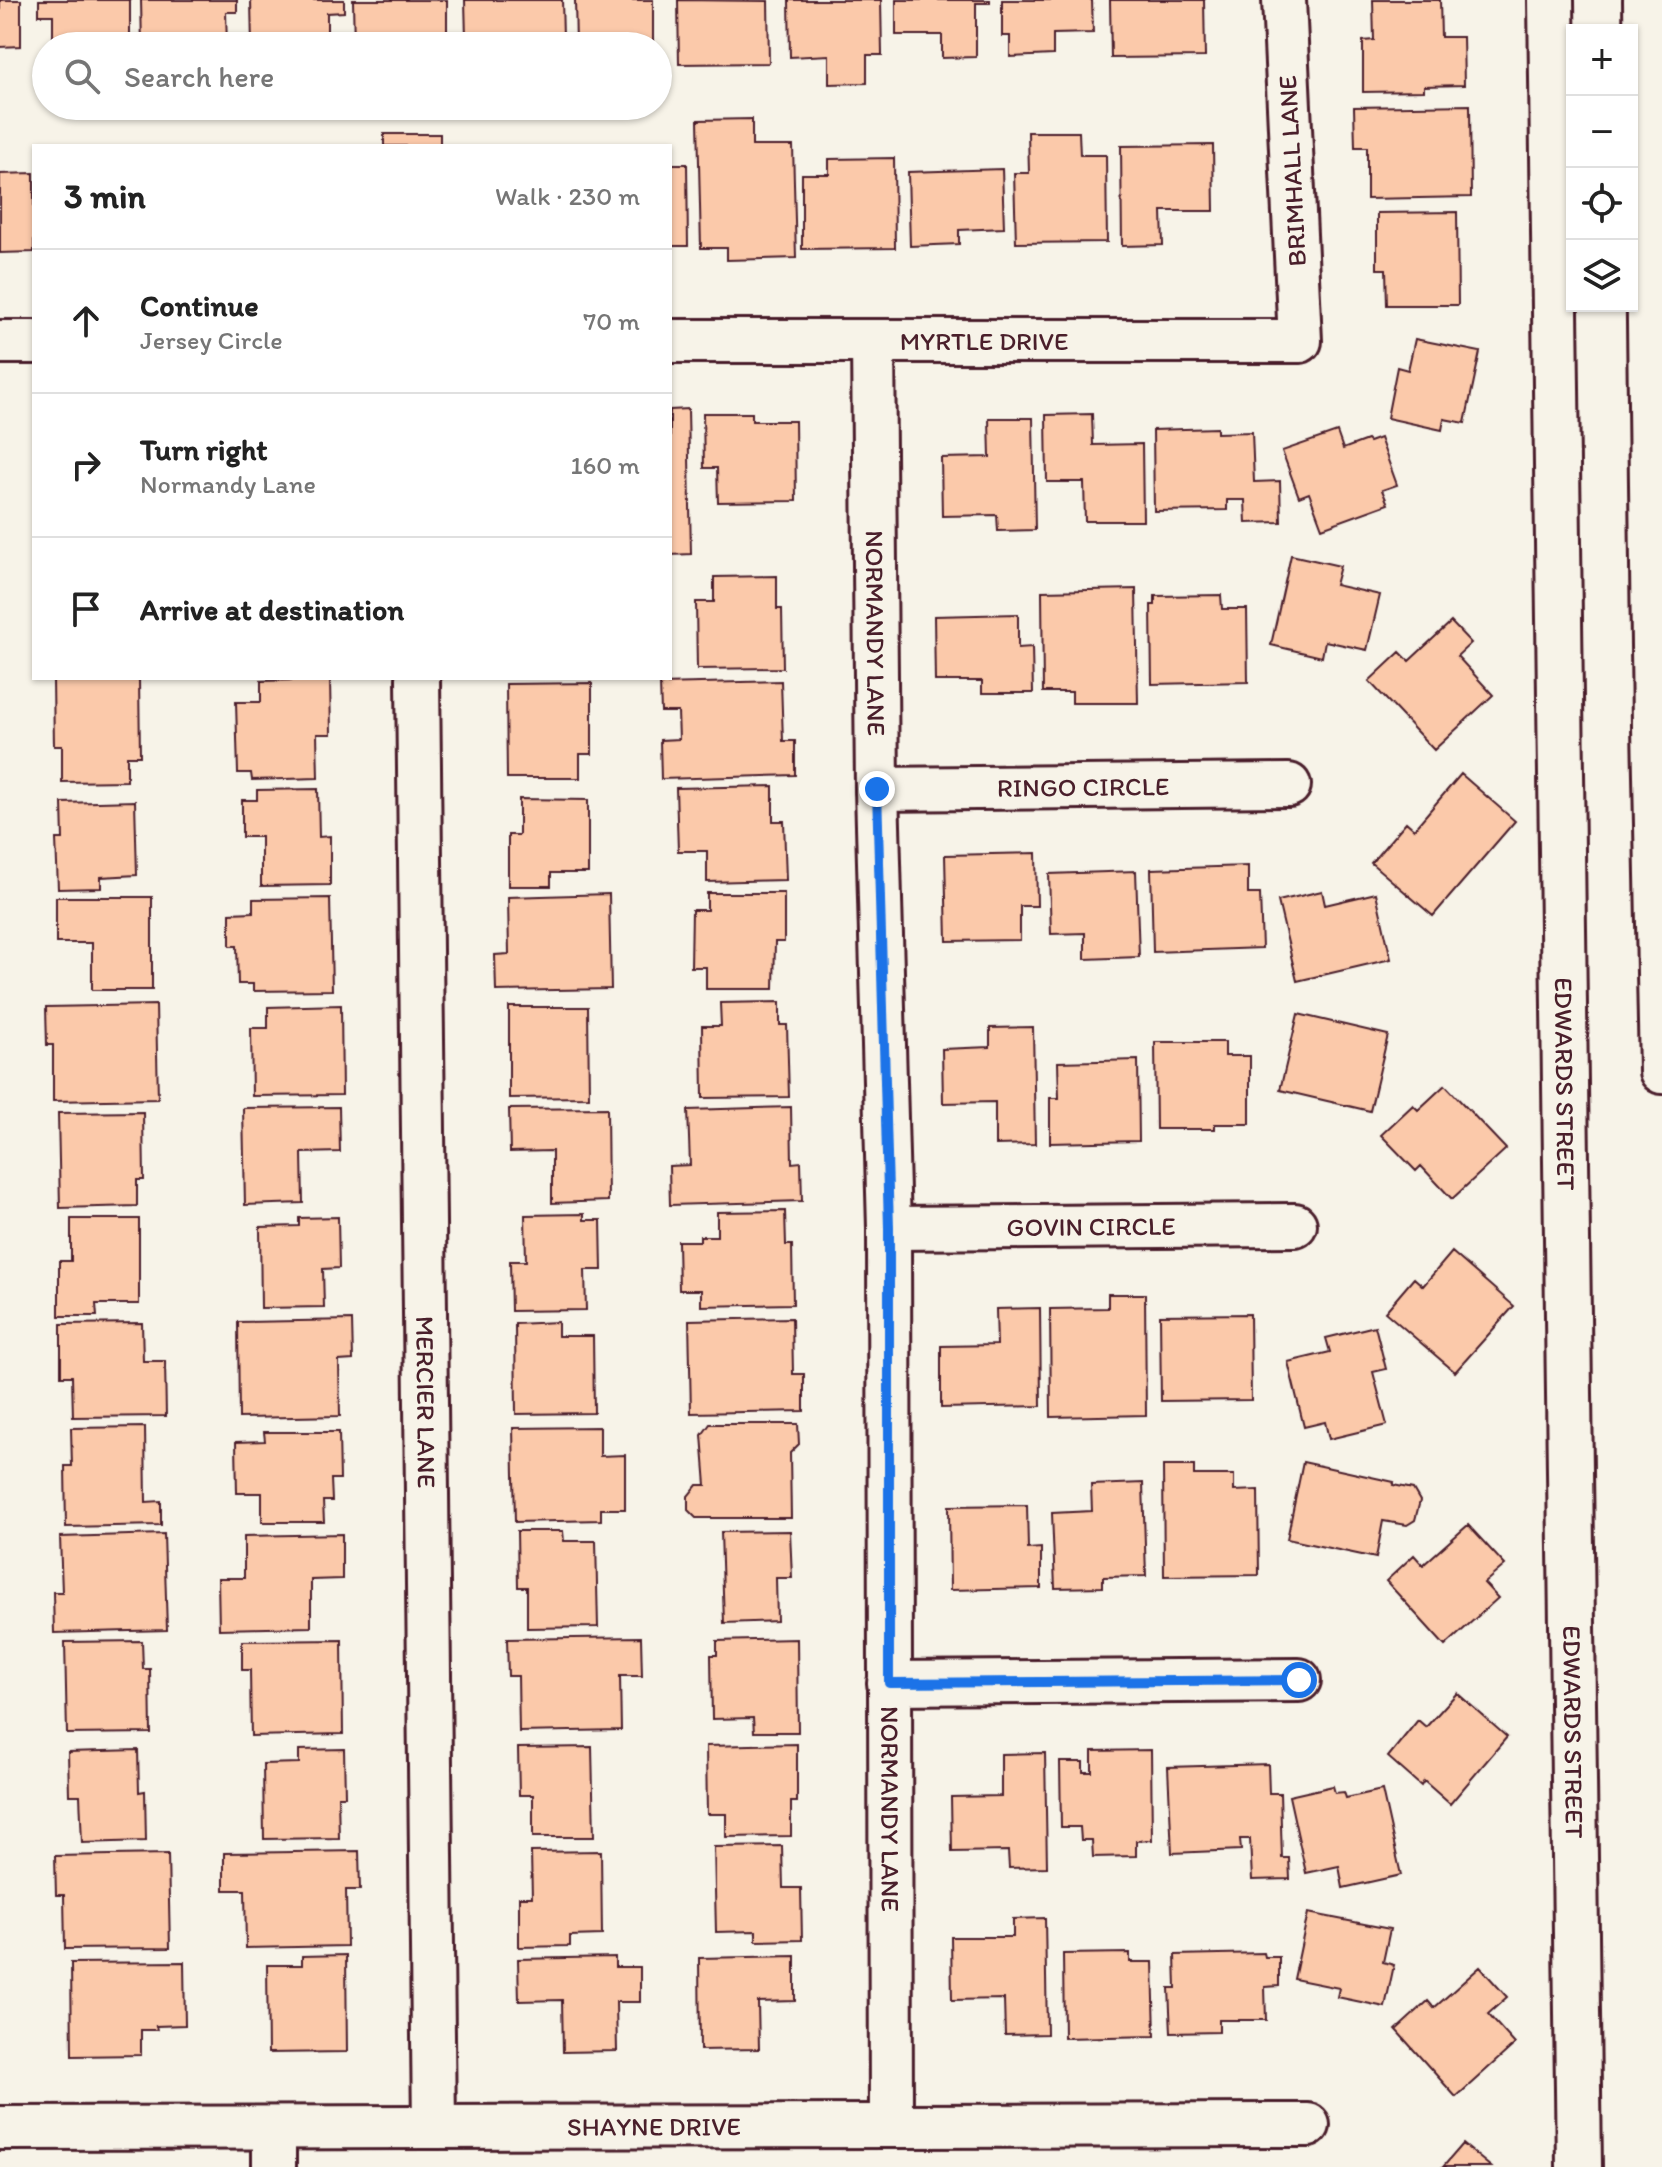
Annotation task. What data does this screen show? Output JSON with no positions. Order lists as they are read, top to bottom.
{
  "streets": {
    "main road": ["EDWARDS STREET"],
    "street": [
      "BRIMHALL LANE",
      "MYRTLE DRIVE",
      "NORMANDY LANE",
      "RINGO CIRCLE",
      "GOVIN CIRCLE",
      "MERCIER LANE",
      "SHAYNE DRIVE"
    ]
  },
  "crossings": [
    ["BRIMHALL LANE", "MYRTLE DRIVE"],
    ["MYRTLE DRIVE", "NORMANDY LANE"],
    ["NORMANDY LANE", "RINGO CIRCLE"],
    ["NORMANDY LANE", "GOVIN CIRCLE"],
    ["NORMANDY LANE", "SHAYNE DRIVE"],
    ["MERCIER LANE", "SHAYNE DRIVE"]
  ],
  "page": {
    "map_buttons": ["+", "−"],
    "search": "Search here",
    "heading": ["3 min", "Walk · 230 m"],
    "list": [
      ["Continue", "Jersey Circle", "70 m"],
      ["Turn right", "Normandy Lane", "160 m"],
      "Arrive at destination"
    ]
  }
}
